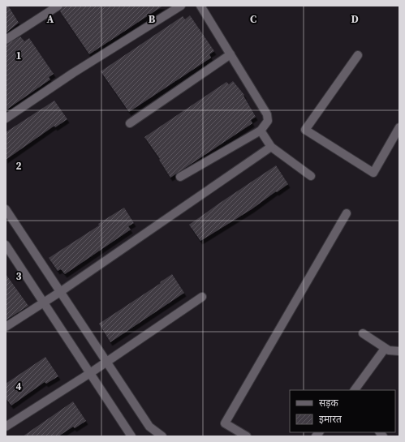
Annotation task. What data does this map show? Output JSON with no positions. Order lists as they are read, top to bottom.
{
  "legend": ["सड़क", "इमारत"],
  "grid": {
    "columns": [
      "A",
      "B",
      "C",
      "D"
    ],
    "rows": [
      "1",
      "2",
      "3",
      "4"
    ]
  }
}
